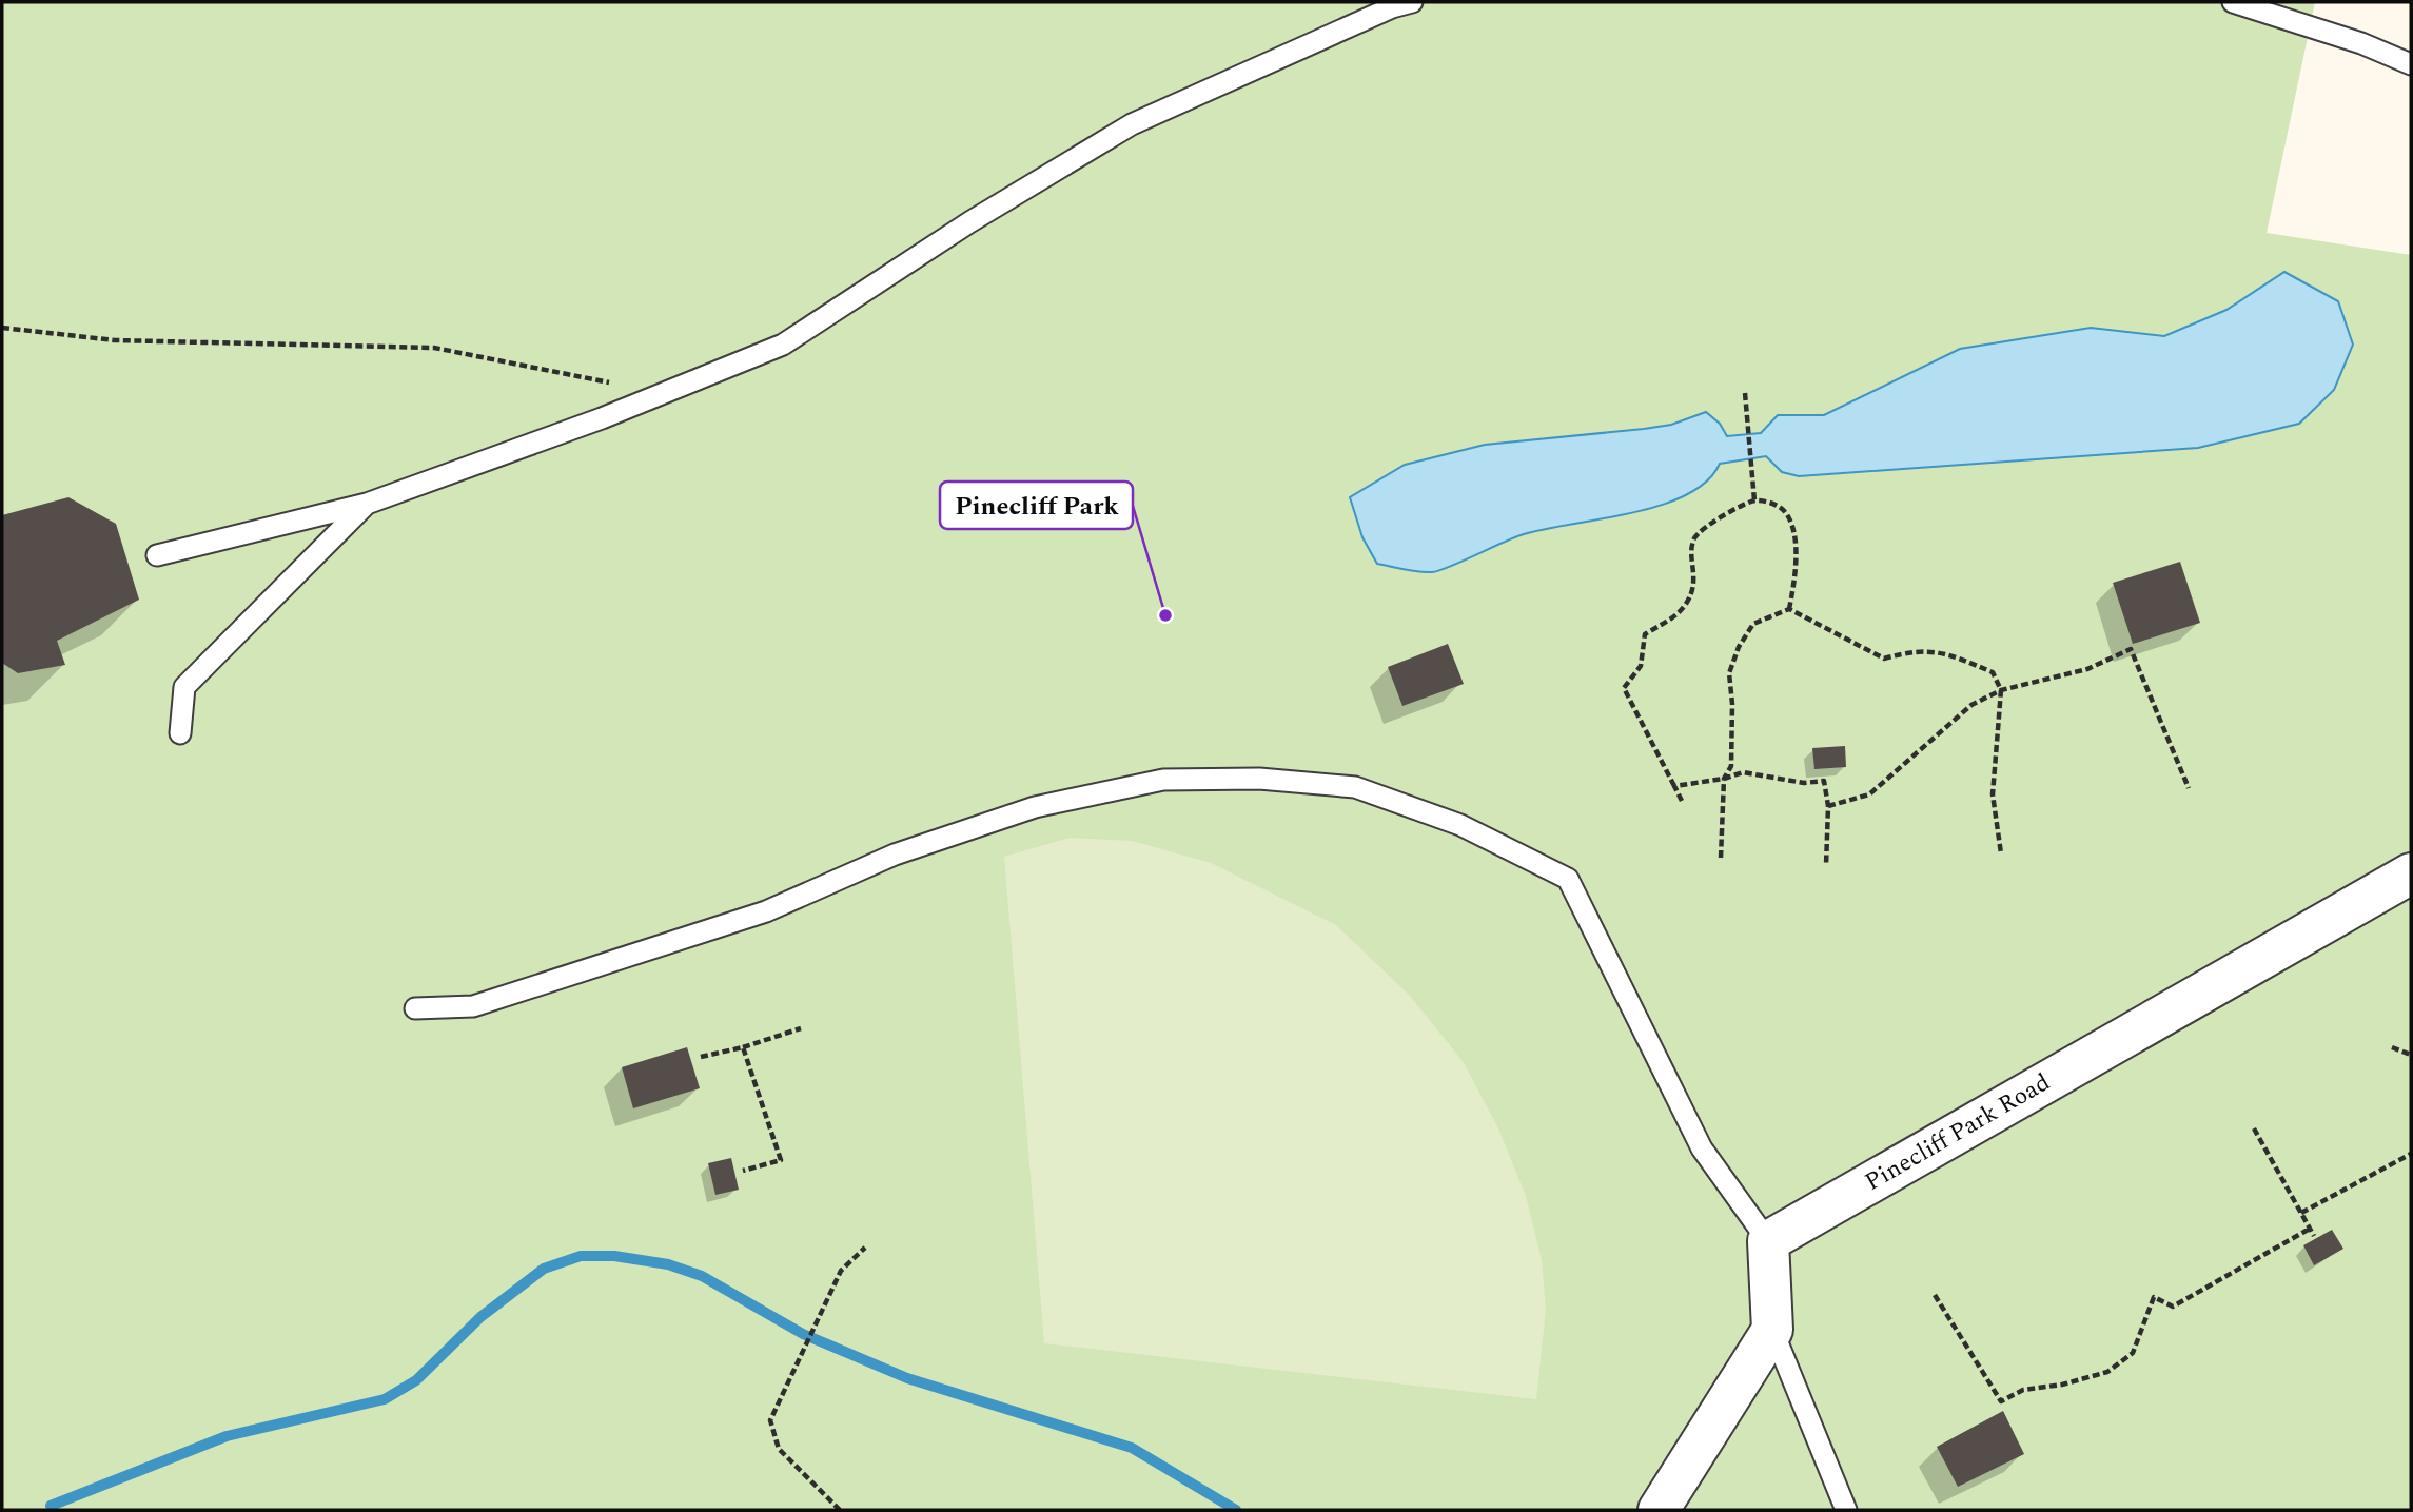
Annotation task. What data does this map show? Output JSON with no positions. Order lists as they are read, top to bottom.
{
  "streets": {
    "street": ["Pinecliff Park Road"]
  },
  "places": ["Pinecliff Park"]
}
